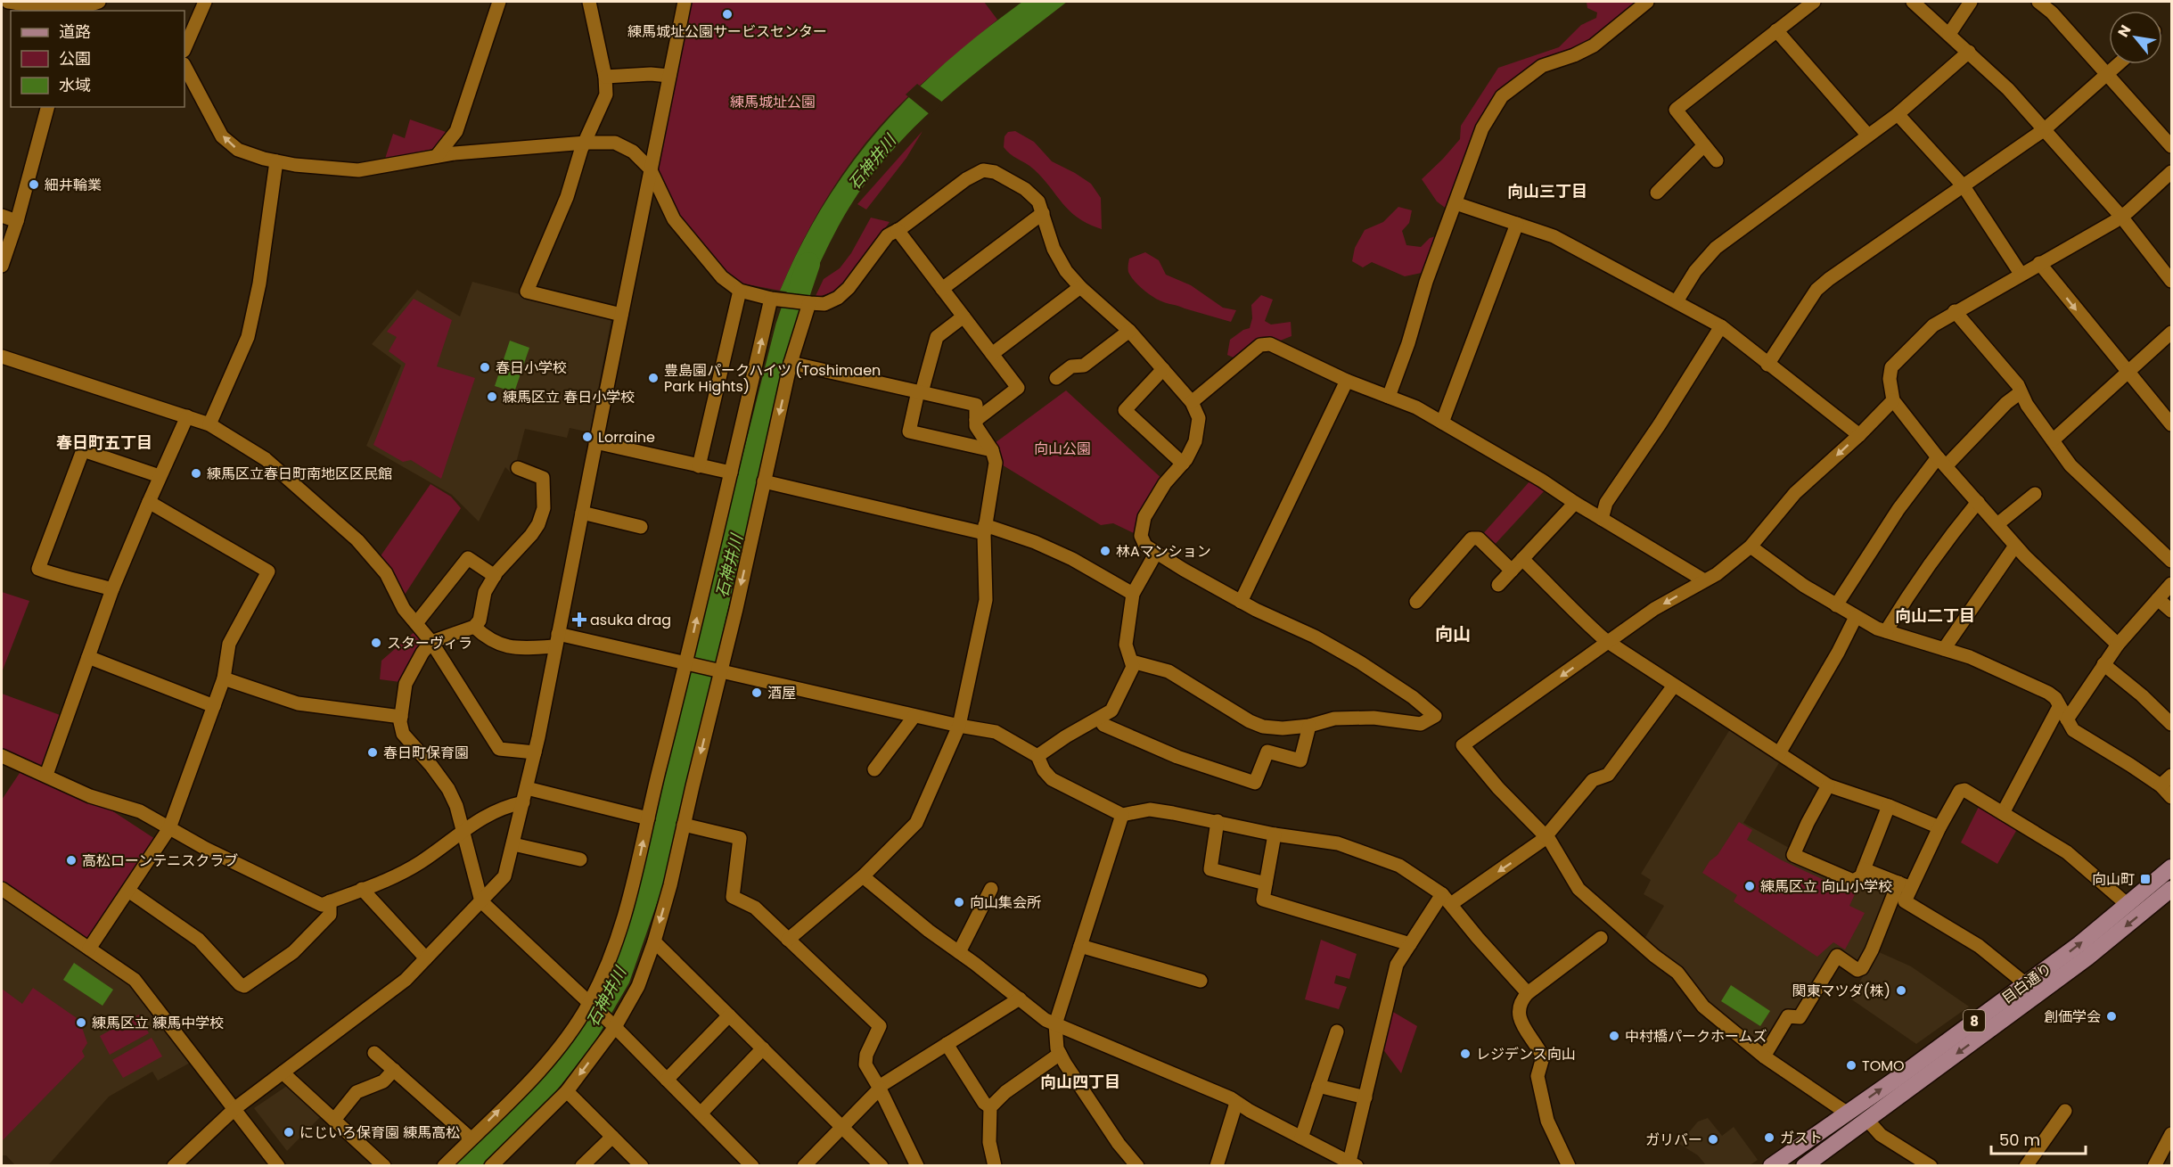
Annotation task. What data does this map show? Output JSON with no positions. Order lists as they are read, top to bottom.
{
  "streets": {
    "main road": ["目白通り", "8"]
  },
  "districts": [
    "向山三丁目",
    "春日町五丁目",
    "向山二丁目",
    "向山",
    "向山四丁目"
  ],
  "water": ["石神井川"],
  "parks": ["練馬城址公園", "向山公園"],
  "places": {
    "other": [
      "練馬城址公園サービスセンター",
      "細井輪業",
      "春日小学校",
      "豊島園パークハイツ (Toshimaen Park Hights)",
      "練馬区立 春日小学校",
      "Lorraine",
      "練馬区立春日町南地区区民館",
      "林Aマンション",
      "スターヴィラ",
      "酒屋",
      "春日町保育園",
      "高松ローンテニスクラブ",
      "練馬区立 向山小学校",
      "向山集会所",
      "関東マツダ(株)",
      "創価学会",
      "練馬区立 練馬中学校",
      "中村橋パークホームズ",
      "レジデンス向山",
      "TOMO",
      "にじいろ保育園 練馬高松",
      "ガスト",
      "ガリバー"
    ],
    "health": ["asuka drag"],
    "transit": ["向山町"]
  },
  "legend": ["道路", "公園", "水域"],
  "scale_bar": "50 m",
  "north": "top left"
}
